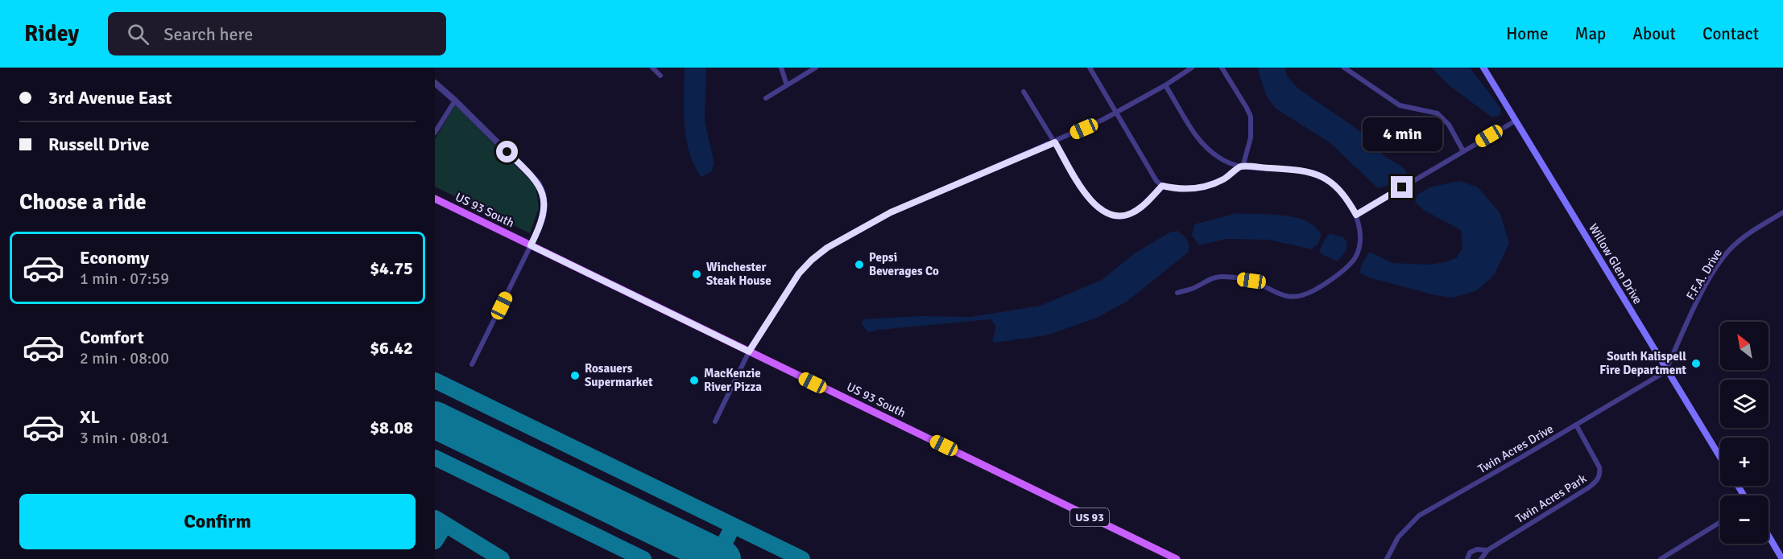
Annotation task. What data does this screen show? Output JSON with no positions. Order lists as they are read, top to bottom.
{
  "streets": {
    "main road": ["US 93 South", "Willow Glen Drive", "US 93"],
    "street": ["F.F.A. Drive", "Twin Acres Drive", "Twin Acres Park"]
  },
  "crossings": [
    ["Willow Glen Drive", "F.F.A. Drive"],
    ["Willow Glen Drive", "Twin Acres Drive"],
    ["F.F.A. Drive", "Twin Acres Drive"],
    ["Twin Acres Drive", "Twin Acres Park"]
  ],
  "places": [
    "Pepsi Beverages Co",
    "Winchester Steak House",
    "South Kalispell Fire Department",
    "Rosauers Supermarket",
    "MacKenzie River Pizza"
  ],
  "north": "top left",
  "page": {
    "header": "Ridey",
    "search": "Search here",
    "nav": [
      "Home",
      "Map",
      "About",
      "Contact"
    ],
    "banner": ["3rd Avenue East", "Russell Drive"],
    "bubble": "4 min",
    "heading": "Choose a ride",
    "list": [
      {
        "name": "Economy",
        "note": "1 min · 07:59",
        "value": "$4.75"
      },
      {
        "name": "Comfort",
        "note": "2 min · 08:00",
        "value": "$6.42"
      },
      {
        "name": "XL",
        "note": "3 min · 08:01",
        "value": "$8.08"
      }
    ],
    "map_buttons": ["+", "−"],
    "buttons": "Confirm"
  }
}
